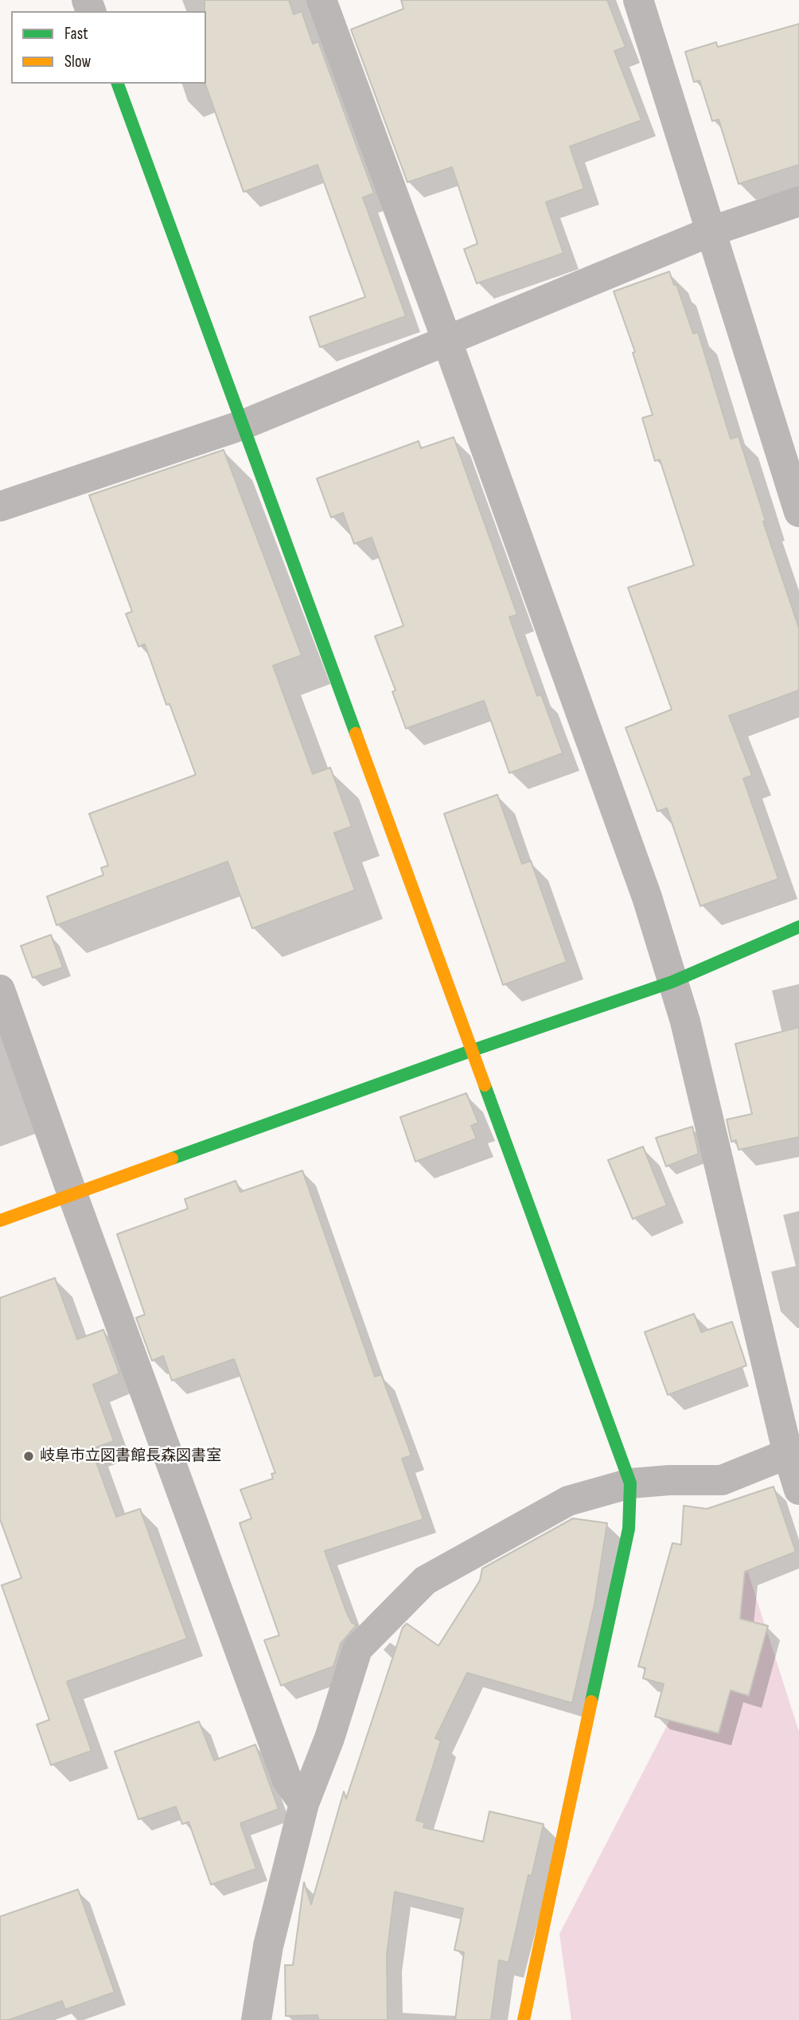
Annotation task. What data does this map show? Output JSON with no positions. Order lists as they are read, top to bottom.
{
  "places": ["岐阜市立図書館長森図書室"],
  "legend": ["Fast", "Slow"]
}
